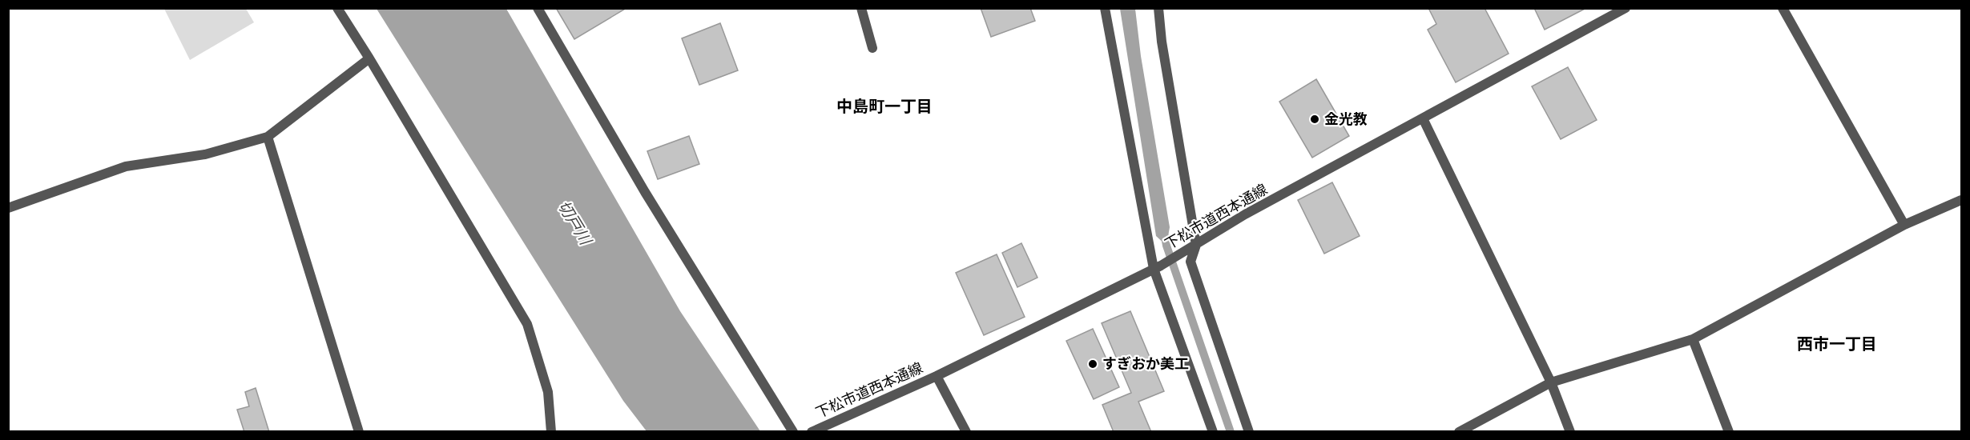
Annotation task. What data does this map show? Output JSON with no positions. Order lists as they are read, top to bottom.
{
  "streets": {
    "street": ["下松市道西本通線"]
  },
  "districts": ["中島町一丁目", "西市一丁目"],
  "water": ["切戸川"],
  "places": ["金光教", "すぎおか美工"]
}
